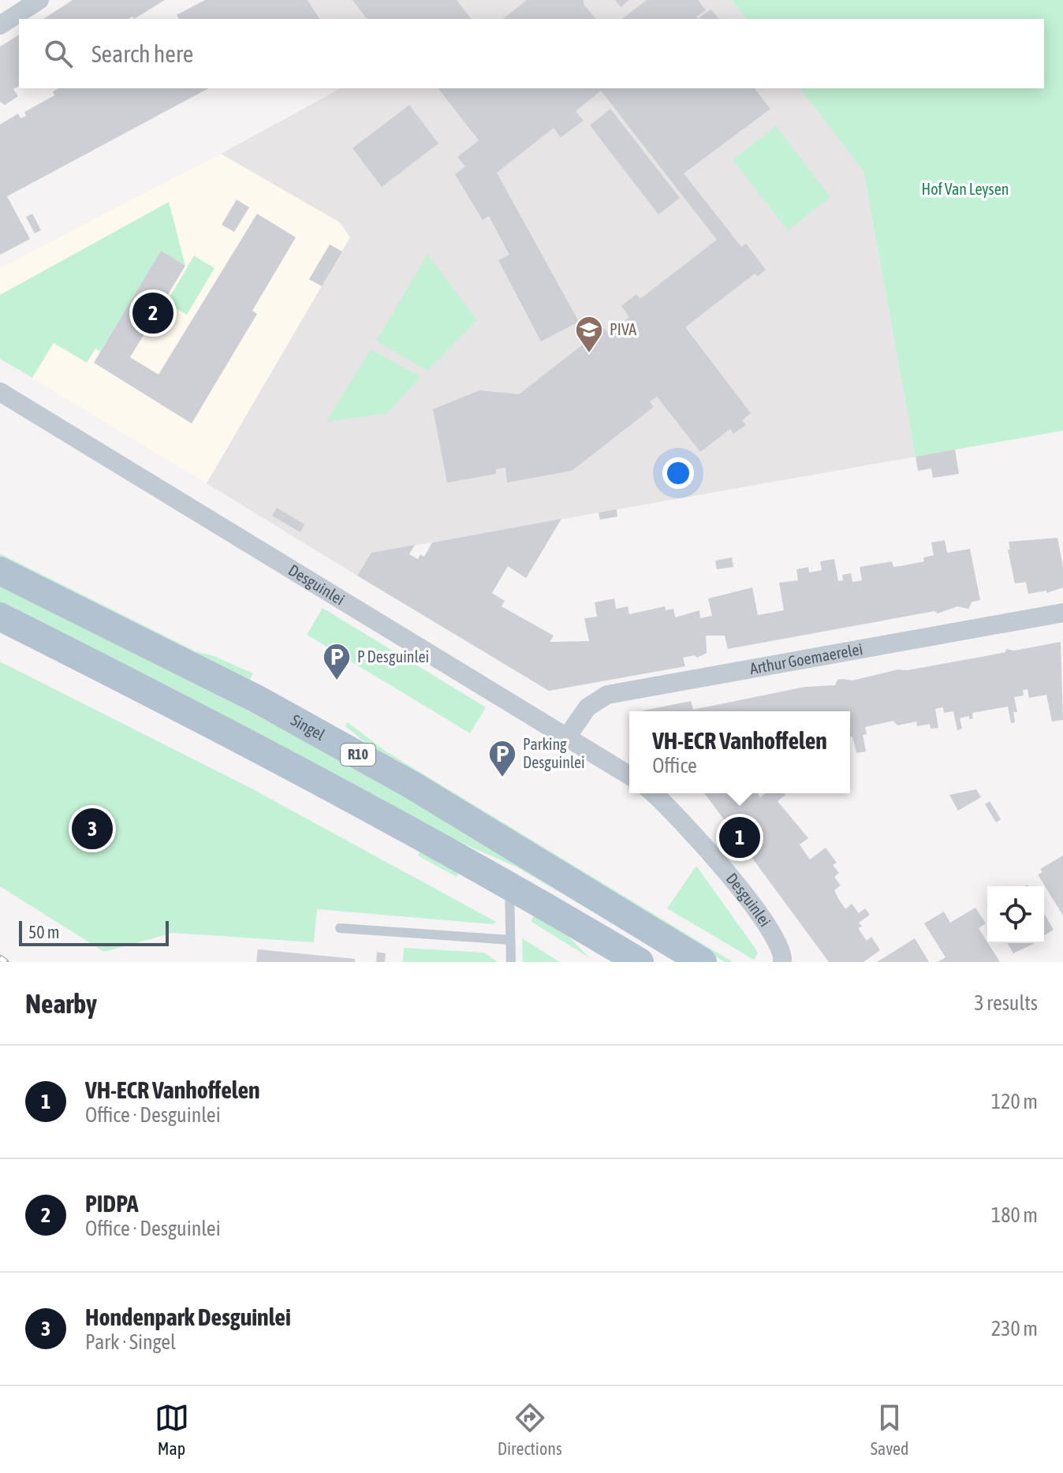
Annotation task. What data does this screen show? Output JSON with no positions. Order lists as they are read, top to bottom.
{
  "streets": {
    "main road": ["Singel", "R10"],
    "street": ["Desguinlei", "Arthur Goemaerelei"]
  },
  "crossings": [
    ["Desguinlei", "Arthur Goemaerelei"]
  ],
  "parks": ["Hof Van Leysen"],
  "places": {
    "school or university": ["PIVA"],
    "parking": ["P Desguinlei", "Parking Desguinlei"]
  },
  "scale_bar": "50 m",
  "page": {
    "search": "Search here",
    "pins": ["2", "3", "1"],
    "popup": ["VH-ECR Vanhoffelen", "Office"],
    "scale": "50 m",
    "heading": ["Nearby", "3 results"],
    "list": [
      {
        "mark": "1",
        "name": "VH-ECR Vanhoffelen",
        "note": "Office · Desguinlei",
        "value": "120 m"
      },
      {
        "mark": "2",
        "name": "PIDPA",
        "note": "Office · Desguinlei",
        "value": "180 m"
      },
      {
        "mark": "3",
        "name": "Hondenpark Desguinlei",
        "note": "Park · Singel",
        "value": "230 m"
      }
    ],
    "nav": ["Map", "Directions", "Saved"]
  }
}
